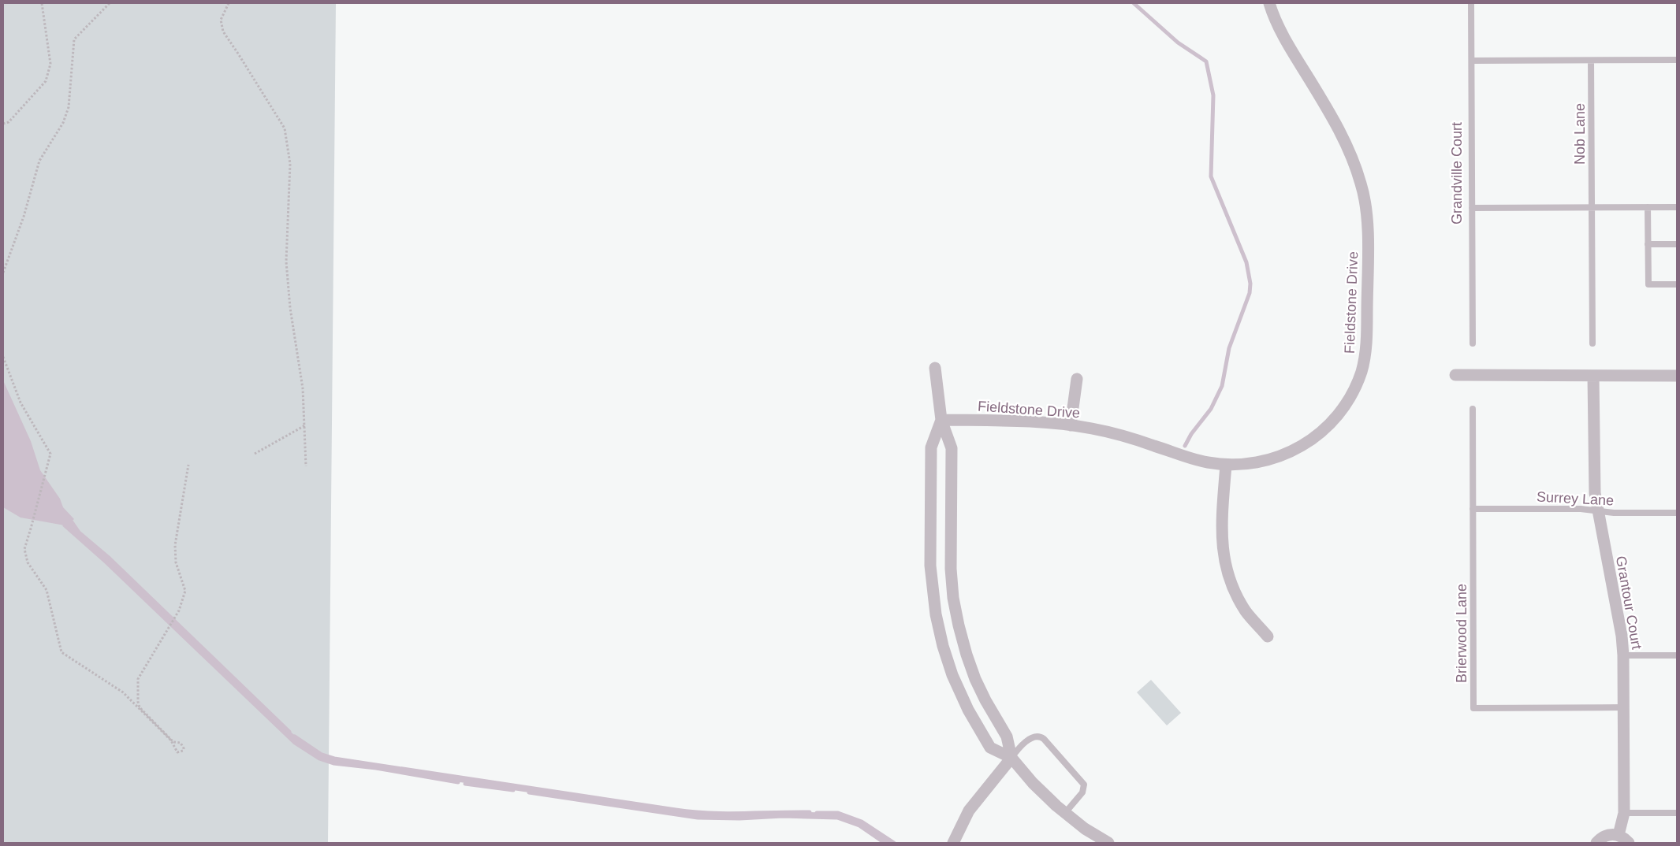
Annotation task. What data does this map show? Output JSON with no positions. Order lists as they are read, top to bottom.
{
  "streets": {
    "street": ["Fieldstone Drive", "Grantour Court"],
    "lane": [
      "Nob Lane",
      "Grandville Court",
      "Surrey Lane",
      "Brierwood Lane"
    ]
  },
  "crossings": [
    ["Surrey Lane", "Grantour Court"],
    ["Surrey Lane", "Brierwood Lane"],
    ["Grantour Court", "Brierwood Lane"]
  ]
}
